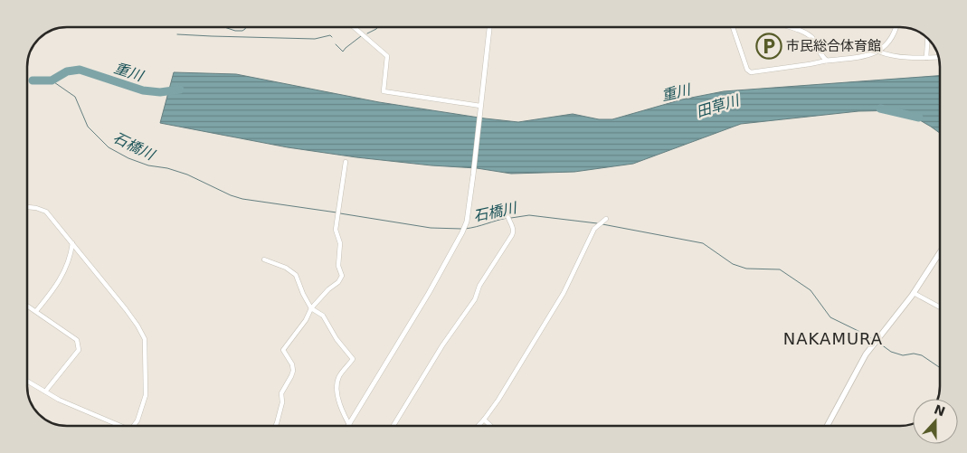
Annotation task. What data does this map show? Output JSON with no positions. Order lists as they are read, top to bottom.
{
  "districts": ["NAKAMURA"],
  "water": ["重川", "田草川", "石橋川"],
  "places": {
    "parking": ["市民総合体育館"]
  },
  "north": "top"
}
